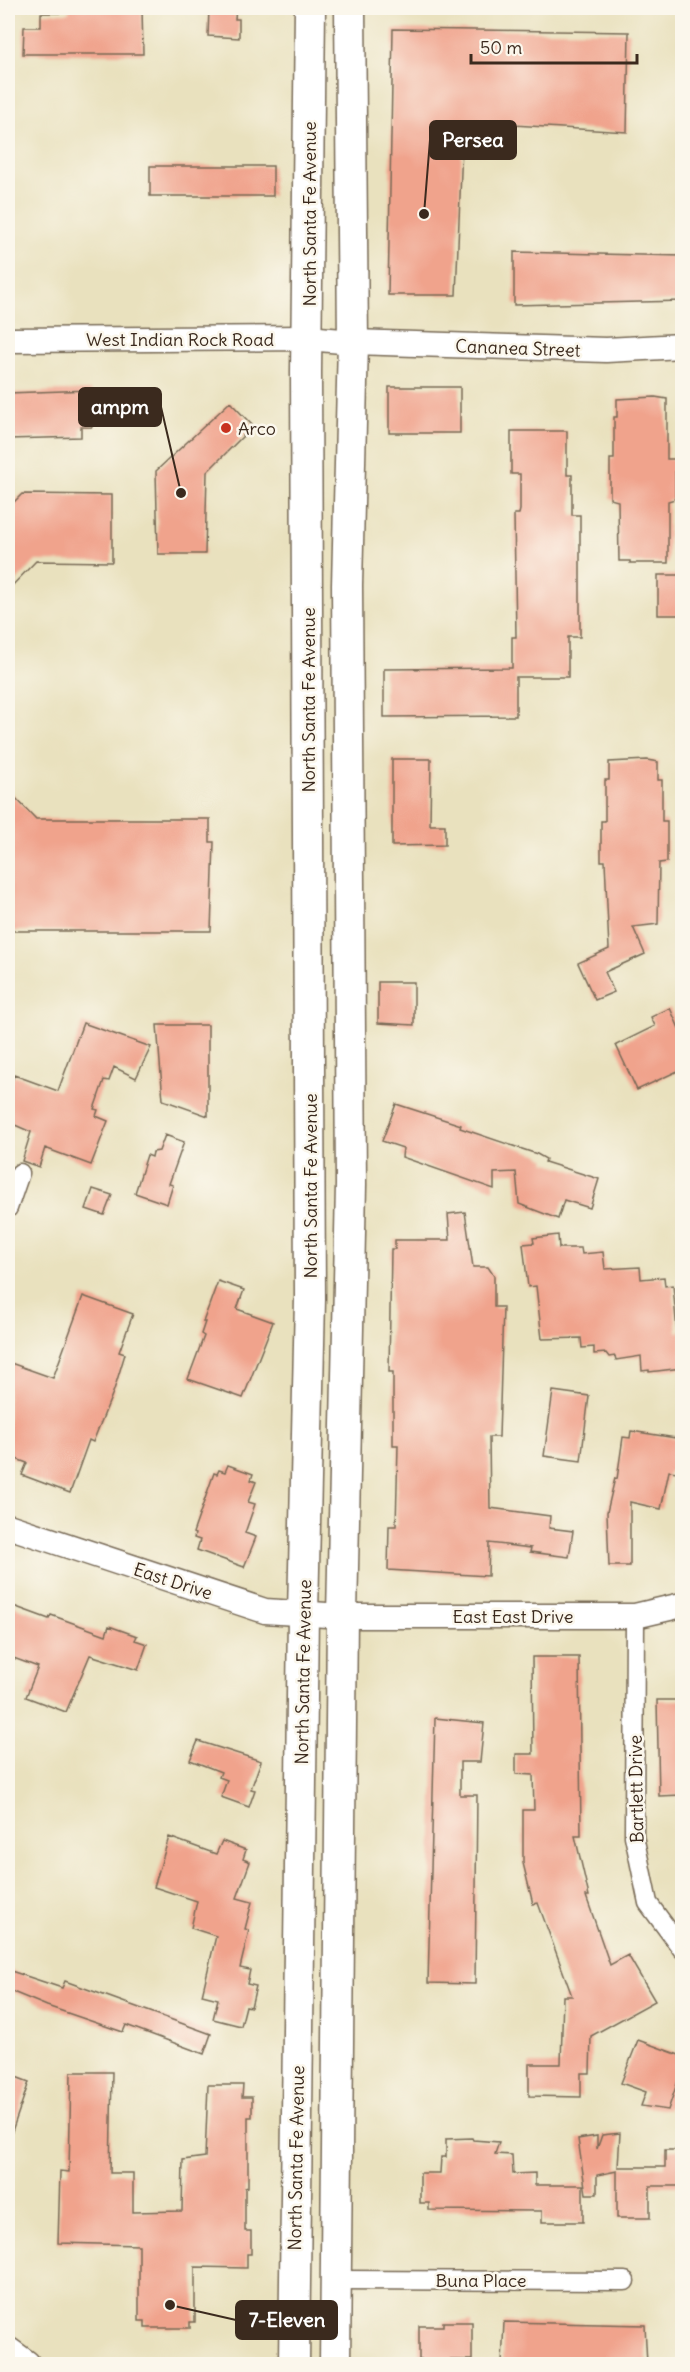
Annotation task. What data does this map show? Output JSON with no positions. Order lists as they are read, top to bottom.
{
  "streets": {
    "main road": ["North Santa Fe Avenue"],
    "street": [
      "West Indian Rock Road",
      "Cananea Street",
      "East Drive",
      "East East Drive",
      "Bartlett Drive",
      "Buna Place"
    ]
  },
  "crossings": [
    ["North Santa Fe Avenue", "West Indian Rock Road"],
    ["North Santa Fe Avenue", "East Drive"],
    ["West Indian Rock Road", "Cananea Street"],
    ["East Drive", "East East Drive"],
    ["East East Drive", "Bartlett Drive"]
  ],
  "places": [
    "Persea",
    "Arco",
    "ampm",
    "7-Eleven"
  ],
  "scale_bar": "50 m"
}
